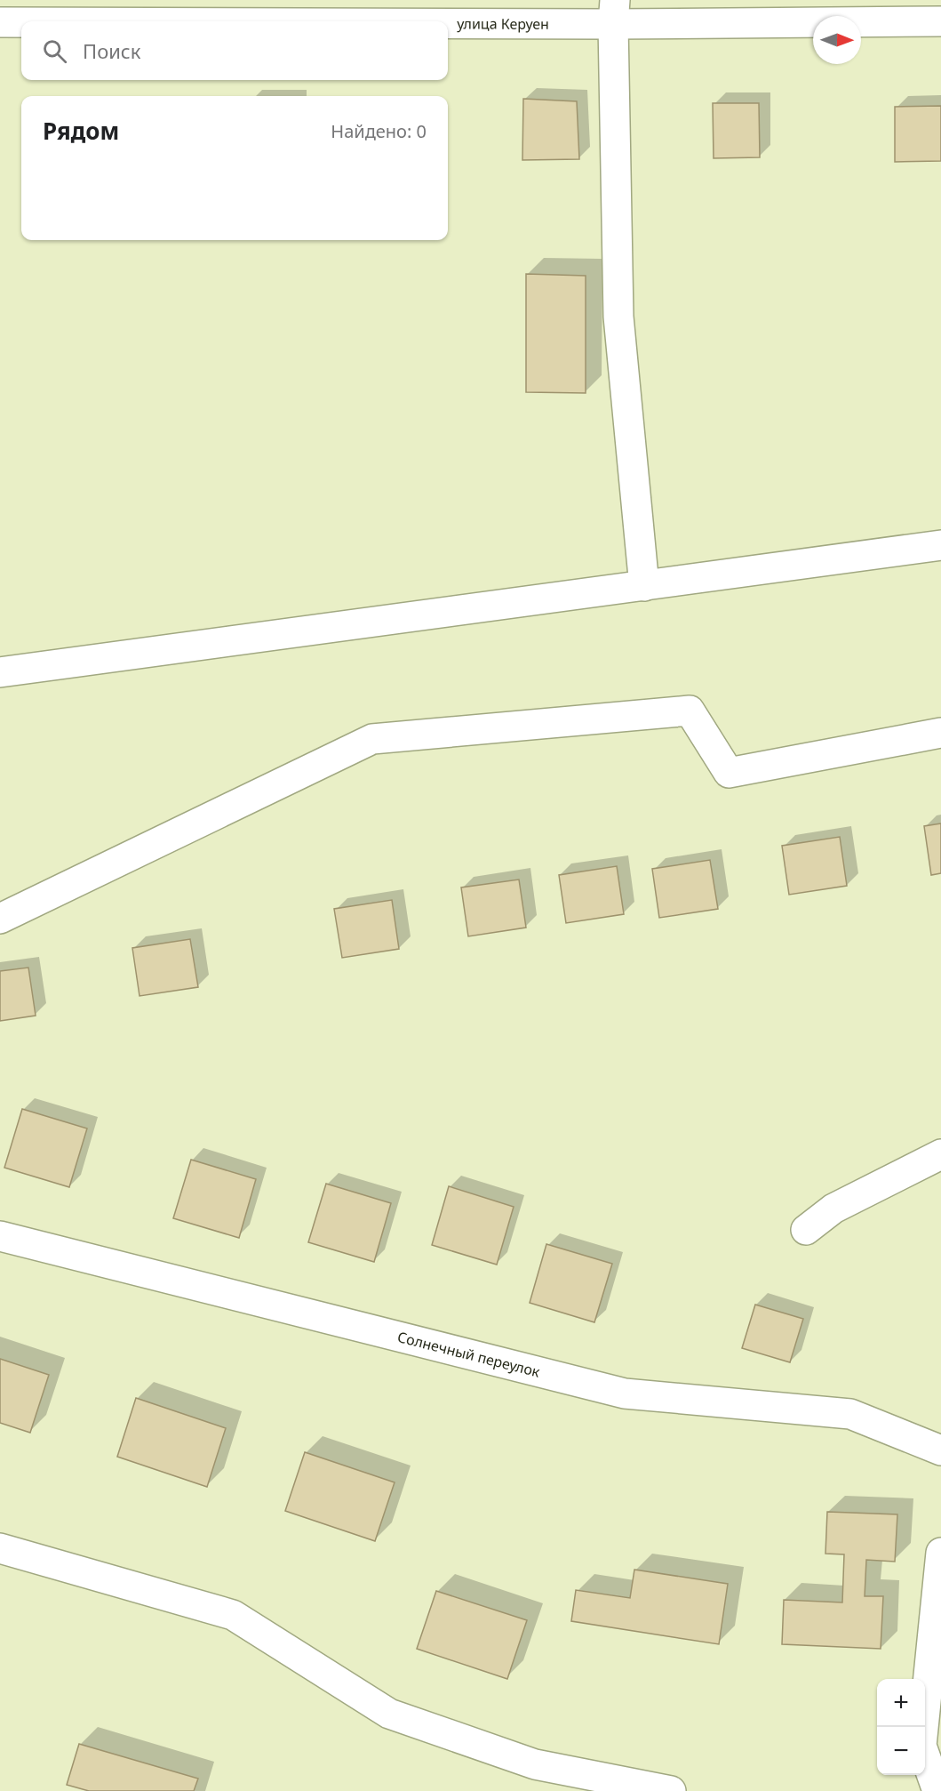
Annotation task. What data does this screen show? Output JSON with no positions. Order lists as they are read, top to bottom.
{
  "streets": {
    "main road": ["улица Керуен", "Солнечный переулок"]
  },
  "north": "right",
  "page": {
    "search": "Поиск",
    "heading": ["Рядом", "Найдено: 0"],
    "map_buttons": ["+", "−"]
  }
}
